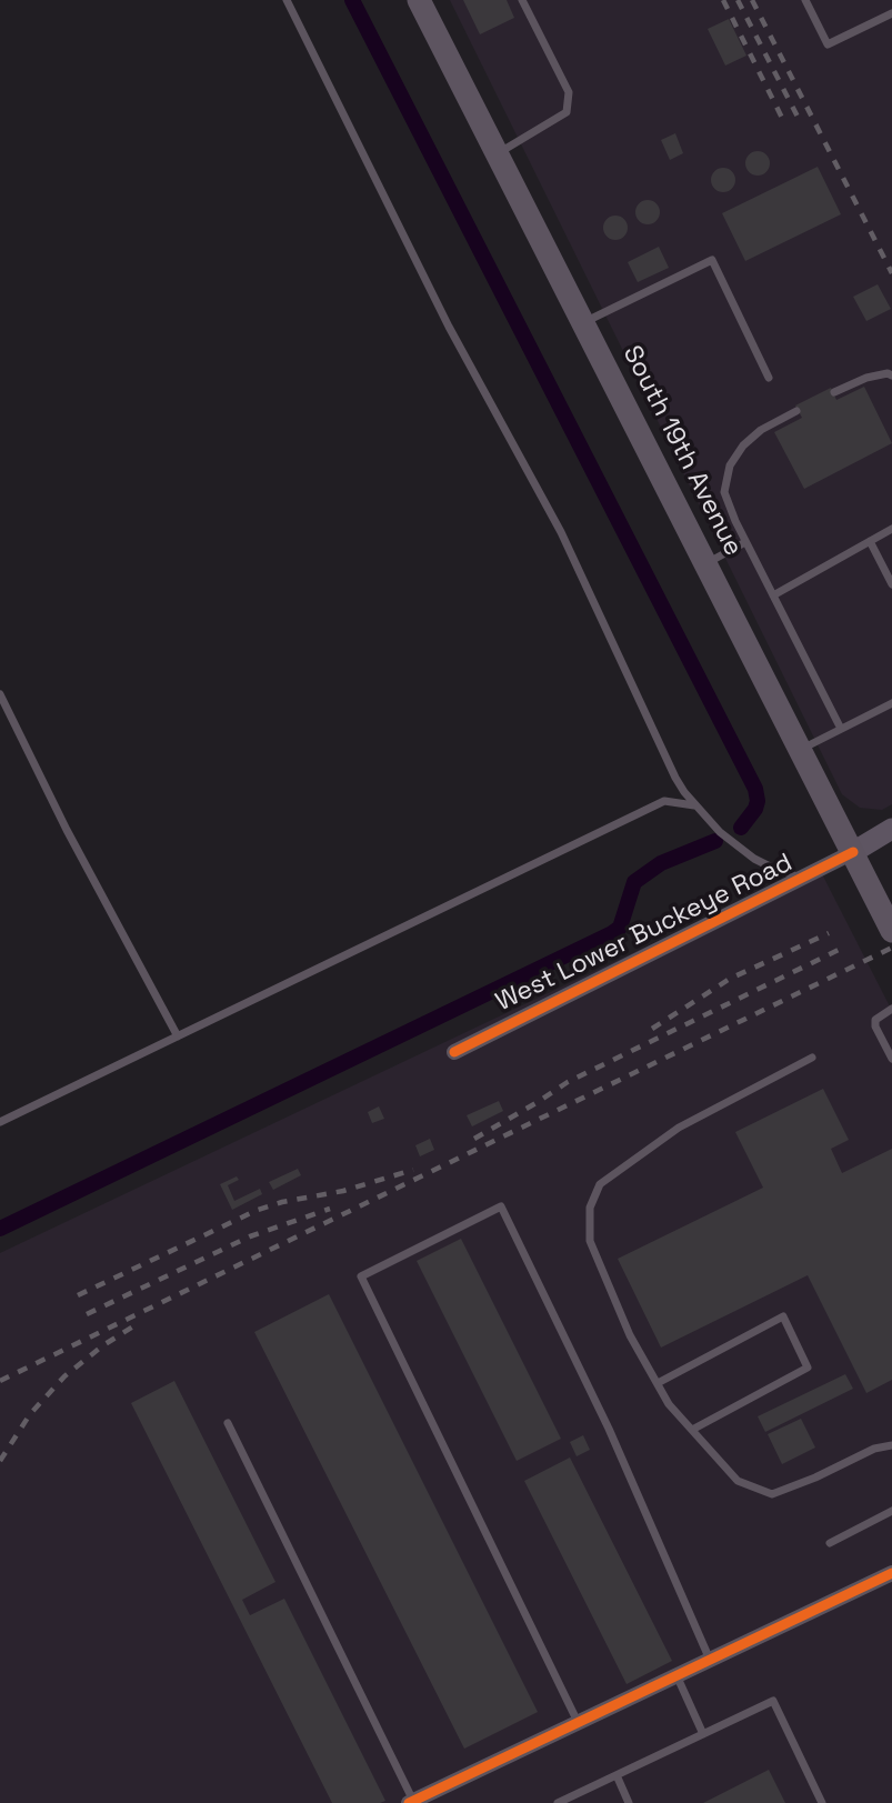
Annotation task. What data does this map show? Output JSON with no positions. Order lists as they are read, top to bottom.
{
  "streets": {
    "main road": ["South 19th Avenue", "West Lower Buckeye Road"]
  },
  "crossings": [
    ["South 19th Avenue", "West Lower Buckeye Road"]
  ]
}
